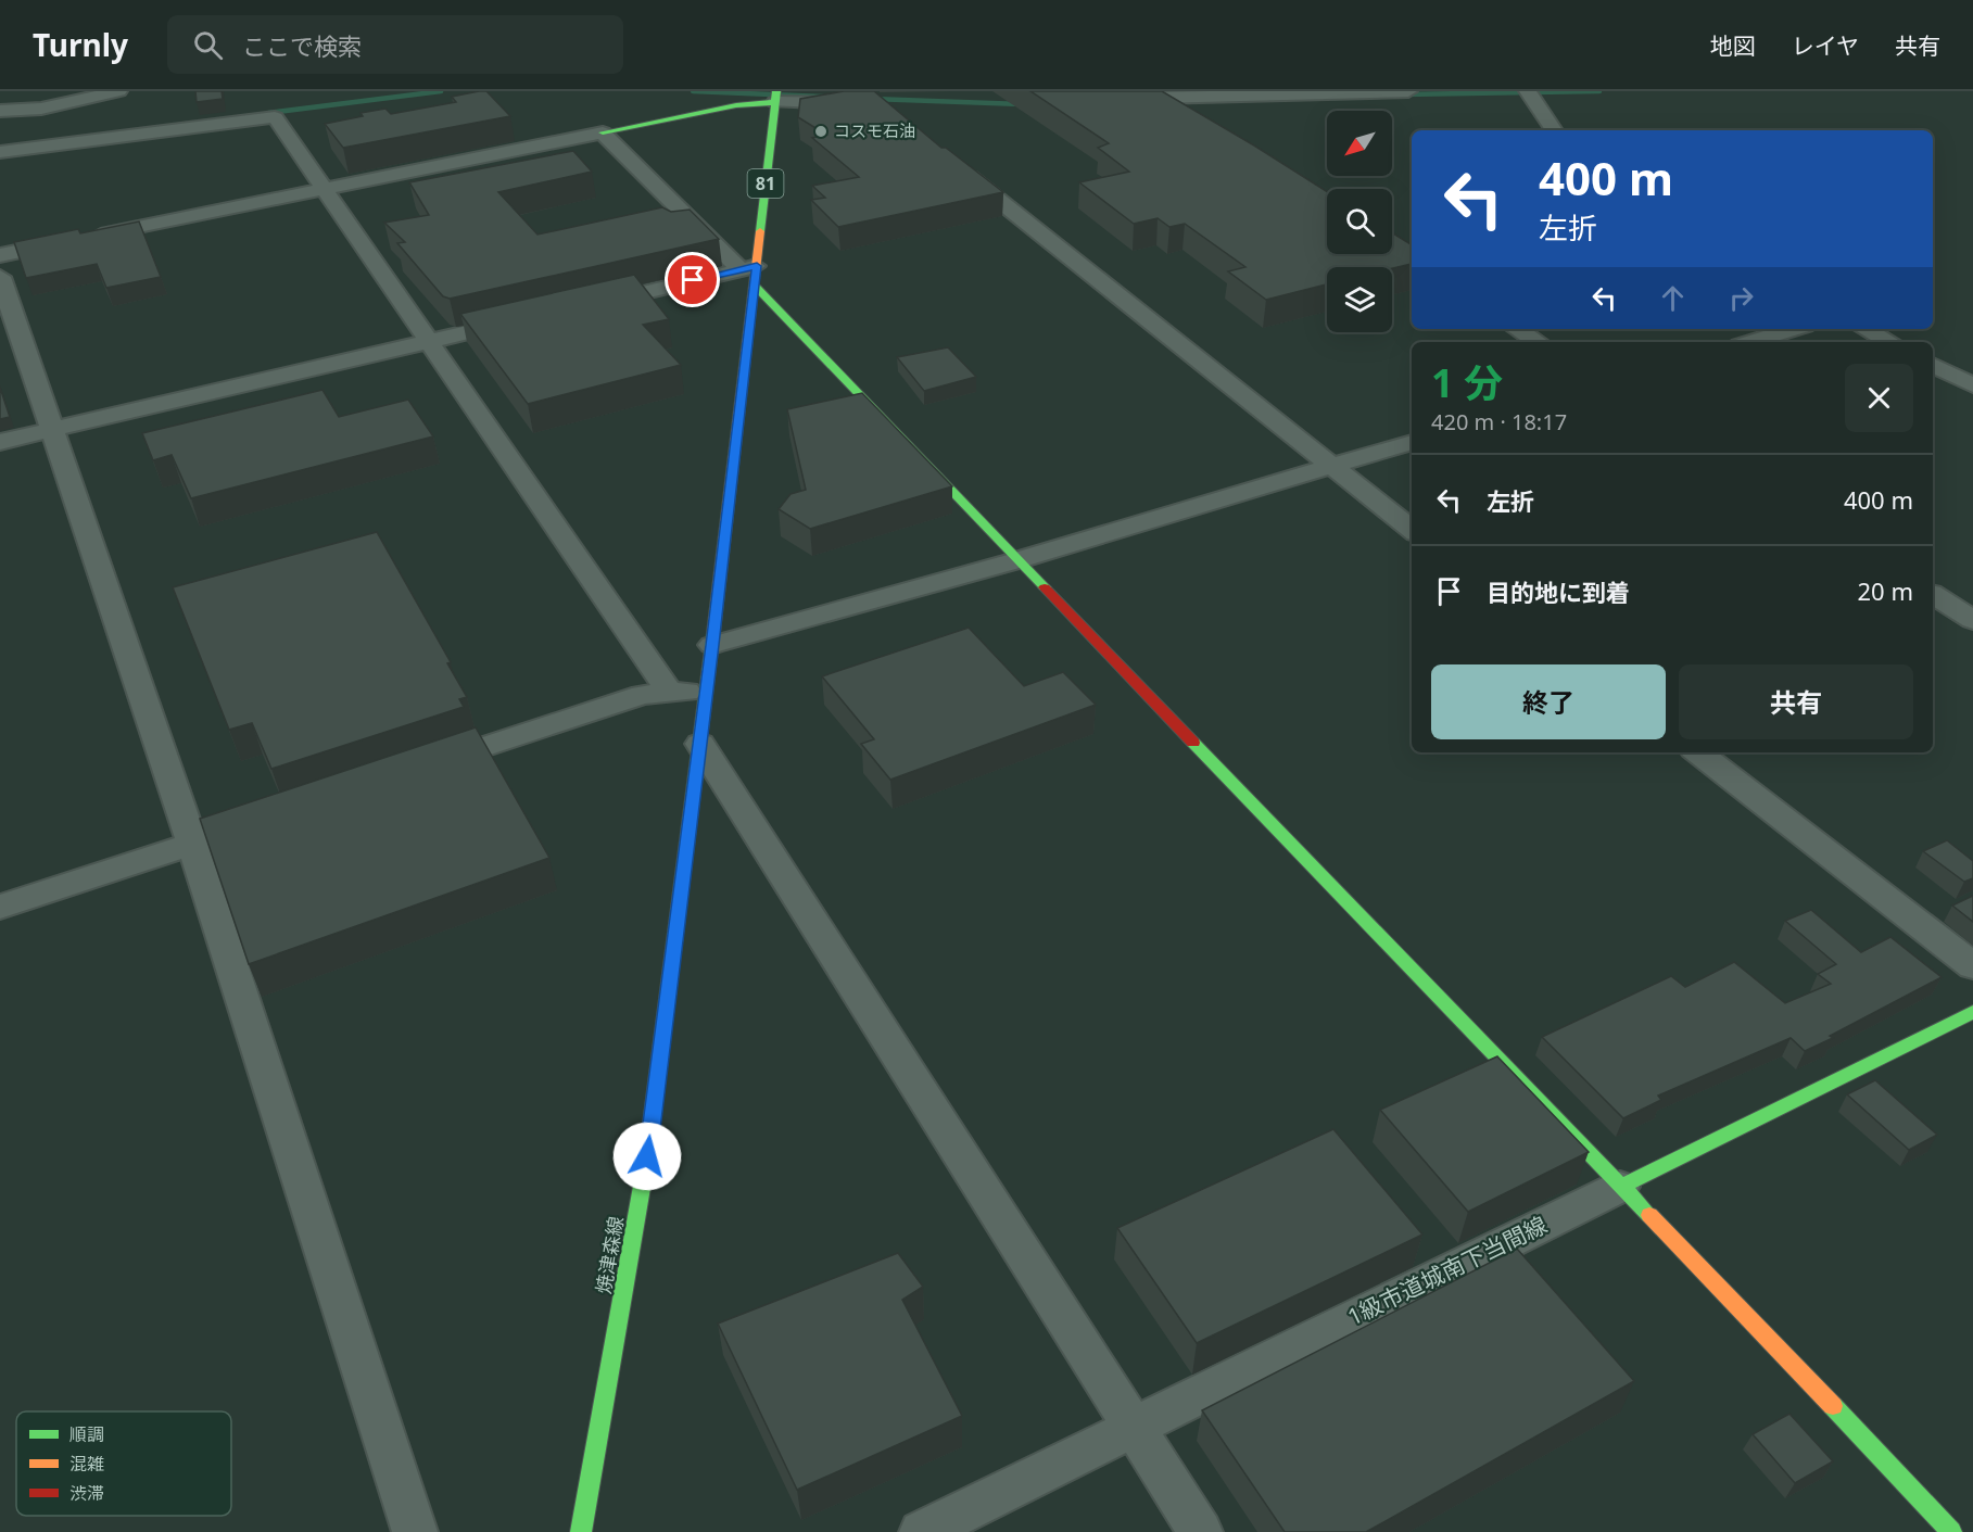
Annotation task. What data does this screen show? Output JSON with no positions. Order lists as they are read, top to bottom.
{
  "streets": {
    "street": ["81", "焼津森線", "1級市道城南下当間線"]
  },
  "places": ["コスモ石油"],
  "legend": ["順調", "混雑", "渋滞"],
  "north": "bottom left",
  "page": {
    "header": "Turnly",
    "search": "ここで検索",
    "nav": ["地図", "レイヤ", "共有"],
    "turn": ["400 m", "左折"],
    "heading": ["1 分", "420 m · 18:17"],
    "list": [
      {
        "name": "左折",
        "value": "400 m"
      },
      {
        "name": "目的地に到着",
        "value": "20 m"
      }
    ],
    "buttons": ["終了", "共有"]
  }
}
